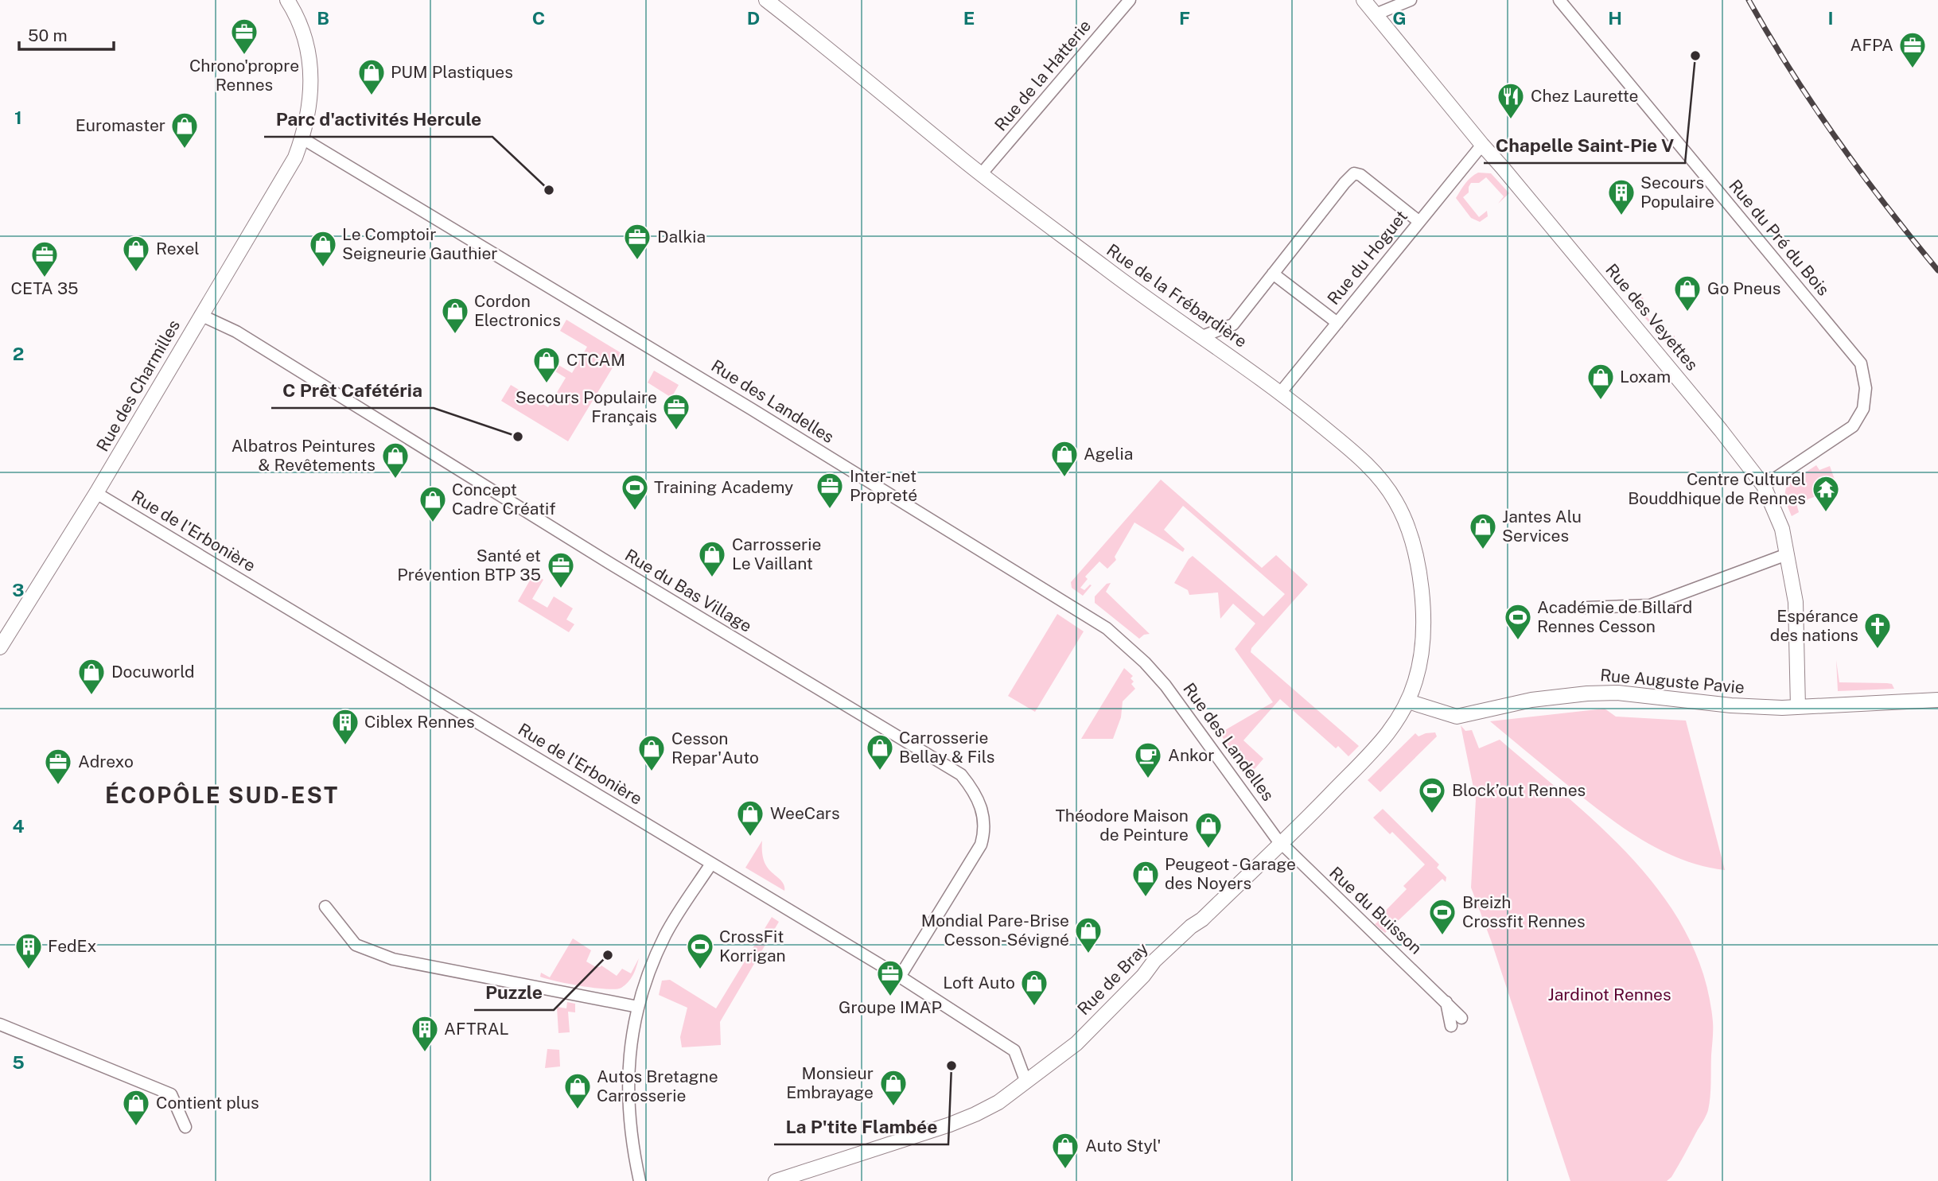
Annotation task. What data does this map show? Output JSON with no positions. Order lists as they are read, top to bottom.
{
  "streets": {
    "street": [
      "Rue de la Hatterie",
      "Rue du Pré du Bois",
      "Rue du Hoguet",
      "Rue de la Frébardière",
      "Rue des Veyettes",
      "Rue des Charmilles",
      "Rue des Landelles",
      "Rue de l'Erbonière",
      "Rue du Bas Village",
      "Rue Auguste Pavie",
      "Rue du Buisson",
      "Rue de Bray"
    ]
  },
  "crossings": [
    ["Rue de la Hatterie", "Rue de la Frébardière"],
    ["Rue du Pré du Bois", "Rue des Veyettes"],
    ["Rue du Hoguet", "Rue de la Frébardière"],
    ["Rue du Hoguet", "Rue des Veyettes"],
    ["Rue de la Frébardière", "Rue Auguste Pavie"],
    ["Rue de la Frébardière", "Rue de Bray"],
    ["Rue des Veyettes", "Rue Auguste Pavie"],
    ["Rue des Charmilles", "Rue des Landelles"],
    ["Rue des Charmilles", "Rue de l'Erbonière"],
    ["Rue des Charmilles", "Rue du Bas Village"],
    ["Rue des Landelles", "Rue du Buisson"],
    ["Rue des Landelles", "Rue de Bray"],
    ["Rue de l'Erbonière", "Rue du Bas Village"],
    ["Rue de l'Erbonière", "Rue de Bray"],
    ["Rue Auguste Pavie", "Rue de Bray"],
    ["Rue du Buisson", "Rue de Bray"]
  ],
  "districts": ["ÉCOPÔLE SUD-EST"],
  "parks": ["Jardinot Rennes"],
  "places": {
    "office": [
      "Chrono'propre Rennes",
      "AFPA",
      "Dalkia",
      "CETA 35",
      "Secours Populaire Français",
      "Inter-net Propreté",
      "Santé et Prévention BTP 35",
      "Adrexo",
      "Groupe IMAP"
    ],
    "other": [
      "Chapelle Saint-Pie V",
      "Parc d'activités Hercule",
      "C Prêt Cafétéria",
      "Puzzle",
      "La P'tite Flambée"
    ],
    "shop": [
      "PUM Plastiques",
      "Euromaster",
      "Le Comptoir Seigneurie Gauthier",
      "Rexel",
      "Go Pneus",
      "Cordon Electronics",
      "CTCAM",
      "Loxam",
      "Agelia",
      "Albatros Peintures & Revêtements",
      "Concept Cadre Créatif",
      "Jantes Alu Services",
      "Carrosserie Le Vaillant",
      "Docuworld",
      "Carrosserie Bellay & Fils",
      "Cesson Repar'Auto",
      "WeeCars",
      "Théodore Maison de Peinture",
      "Peugeot - Garage des Noyers",
      "Mondial Pare-Brise Cesson-Sévigné",
      "Loft Auto",
      "Monsieur Embrayage",
      "Autos Bretagne Carrosserie",
      "Contient plus",
      "Auto Styl'"
    ],
    "restaurant": ["Chez Laurette"],
    "building": [
      "Secours Populaire",
      "Ciblex Rennes",
      "FedEx",
      "AFTRAL"
    ],
    "sports": [
      "Training Academy",
      "Académie de Billard Rennes Cesson",
      "Block’out Rennes",
      "Breizh Crossfit Rennes",
      "CrossFit Korrigan"
    ],
    "temple": ["Centre Culturel Bouddhique de Rennes"],
    "church": ["Espérance des nations"],
    "cafe": ["Ankor"]
  },
  "scale_bar": "50 m",
  "grid": {
    "columns": [
      "B",
      "C",
      "D",
      "E",
      "F",
      "G",
      "H",
      "I"
    ],
    "rows": [
      "1",
      "2",
      "3",
      "4",
      "5"
    ]
  }
}
